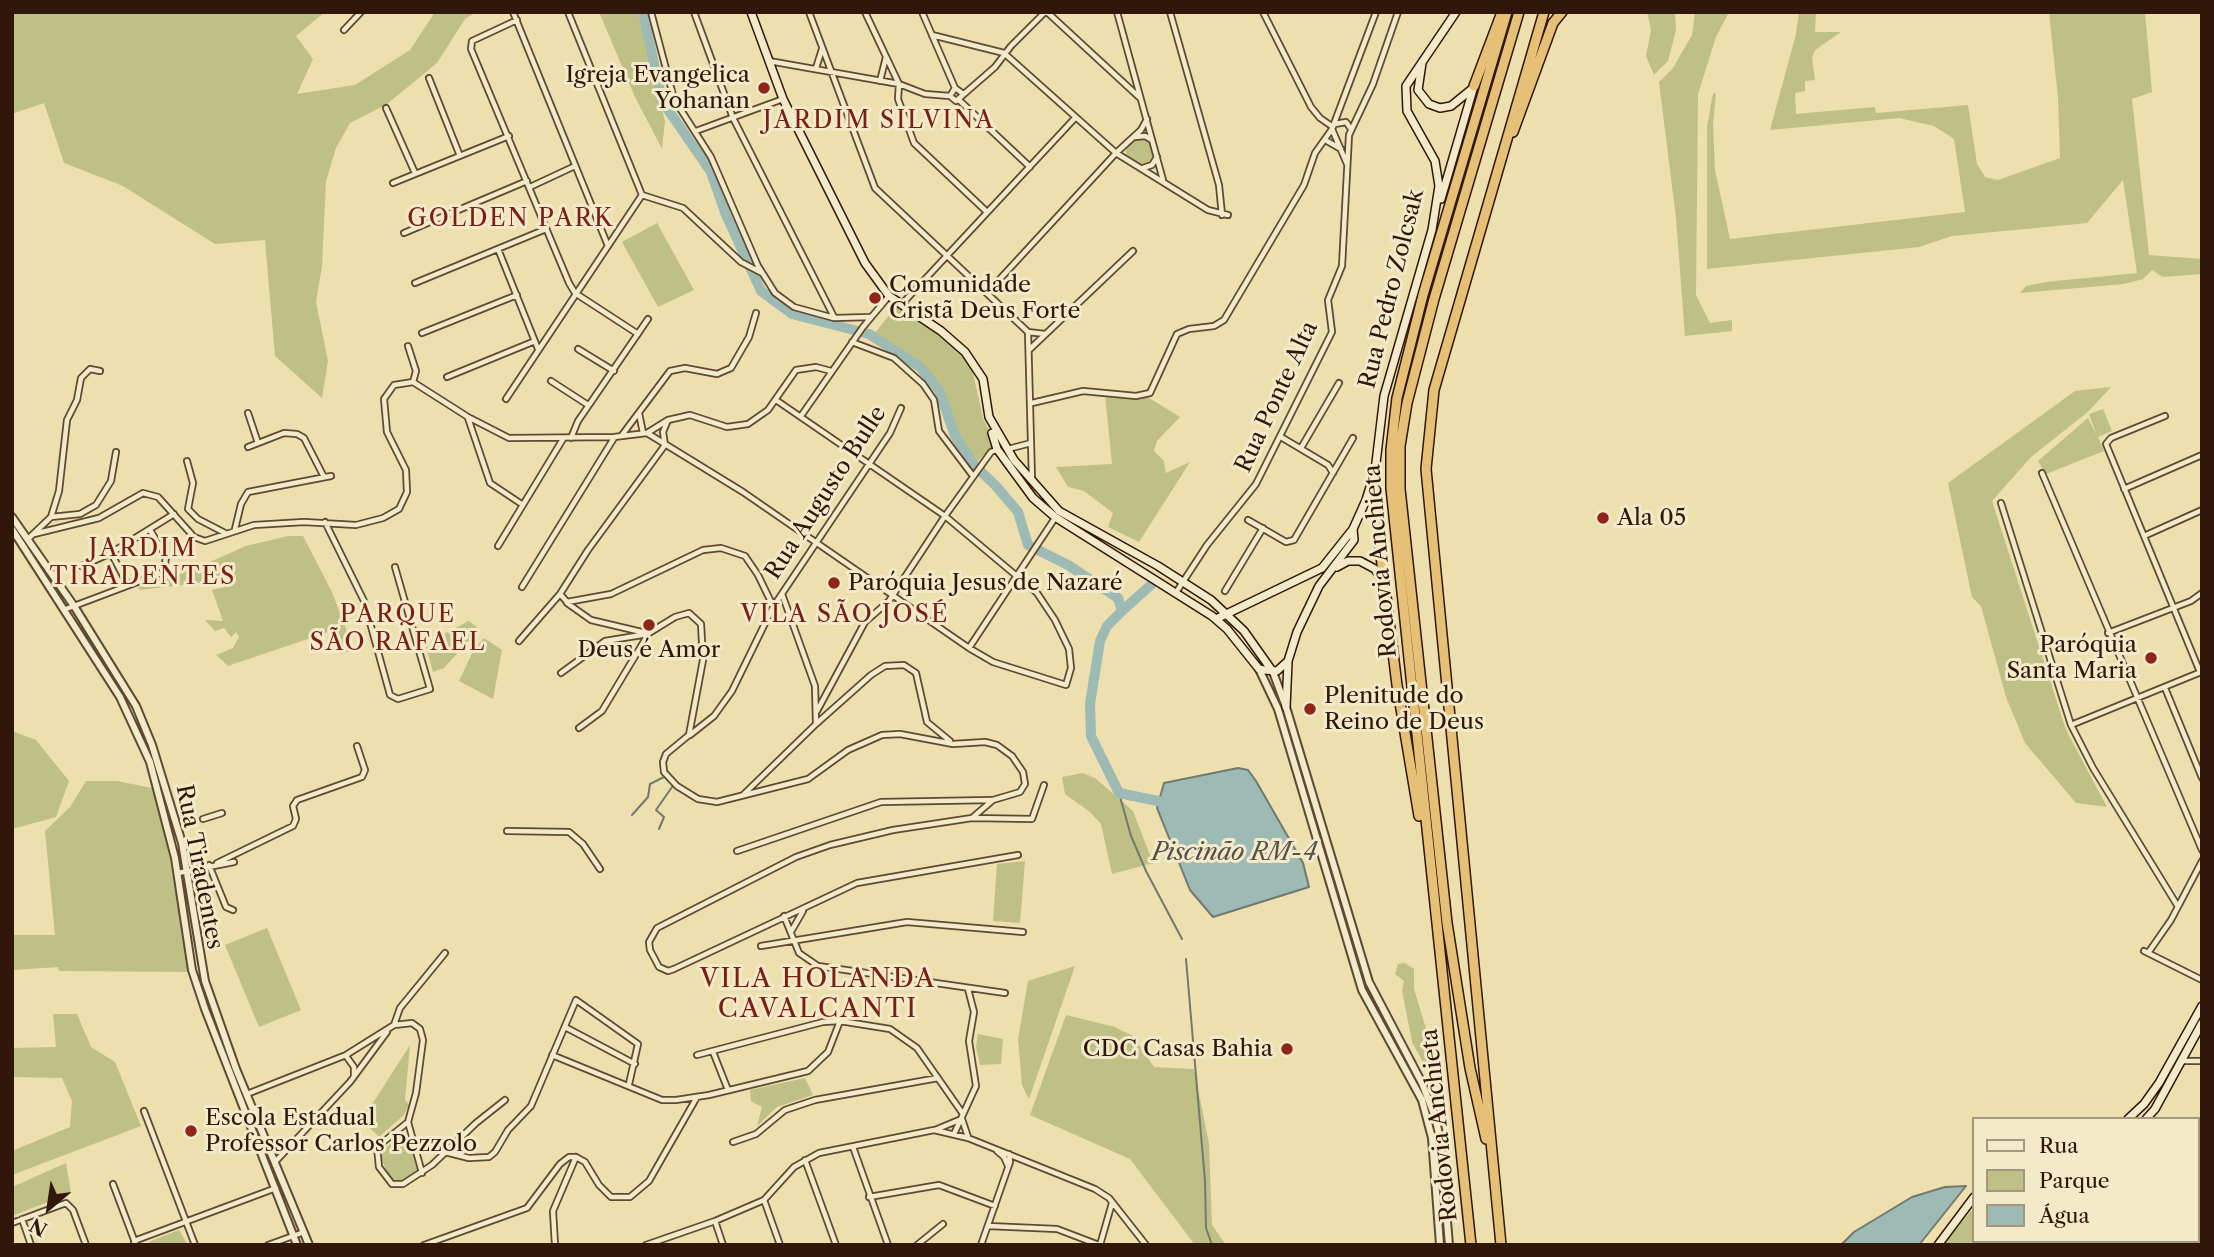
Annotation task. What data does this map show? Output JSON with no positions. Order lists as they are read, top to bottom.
{
  "streets": {
    "highway": ["Rodovia Anchieta"],
    "main road": ["Rua Pedro Zolcsak"],
    "street": ["Rua Ponte Alta", "Rua Augusto Bulle", "Rua Tiradentes"]
  },
  "districts": [
    "JARDIM SILVINA",
    "GOLDEN PARK",
    "JARDIM TIRADENTES",
    "PARQUE SÃO RAFAEL",
    "VILA SÃO JOSÉ",
    "VILA HOLANDA CAVALCANTI"
  ],
  "water": ["Piscinão RM-4"],
  "places": [
    "Igreja Evangelica Yohanan",
    "Comunidade Cristã Deus Forte",
    "Ala 05",
    "Paróquia Jesus de Nazaré",
    "Deus é Amor",
    "Paróquia Santa Maria",
    "Plenitude do Reino de Deus",
    "CDC Casas Bahia",
    "Escola Estadual Professor Carlos Pezzolo"
  ],
  "legend": ["Rua", "Parque", "Água"],
  "north": "bottom left"
}
